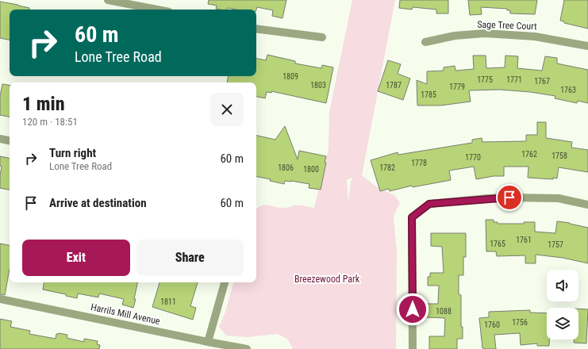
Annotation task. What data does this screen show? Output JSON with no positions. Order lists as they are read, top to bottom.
{
  "streets": {
    "street": ["Sage Tree Court", "Harrils Mill Avenue"]
  },
  "parks": ["Breezewood Park"],
  "house_numbers": [
    "1809",
    "1775",
    "1771",
    "1767",
    "1803",
    "1787",
    "1779",
    "1763",
    "1785",
    "1762",
    "1758",
    "1770",
    "1778",
    "1806",
    "1782",
    "1800",
    "1761",
    "1765",
    "1757",
    "1811",
    "1088",
    "1756",
    "1760"
  ],
  "page": {
    "turn": ["60 m", "Lone Tree Road"],
    "heading": ["1 min", "120 m · 18:51"],
    "list": [
      {
        "name": "Turn right",
        "note": "Lone Tree Road",
        "value": "60 m"
      },
      {
        "name": "Arrive at destination",
        "value": "60 m"
      }
    ],
    "buttons": ["Exit", "Share"]
  }
}
